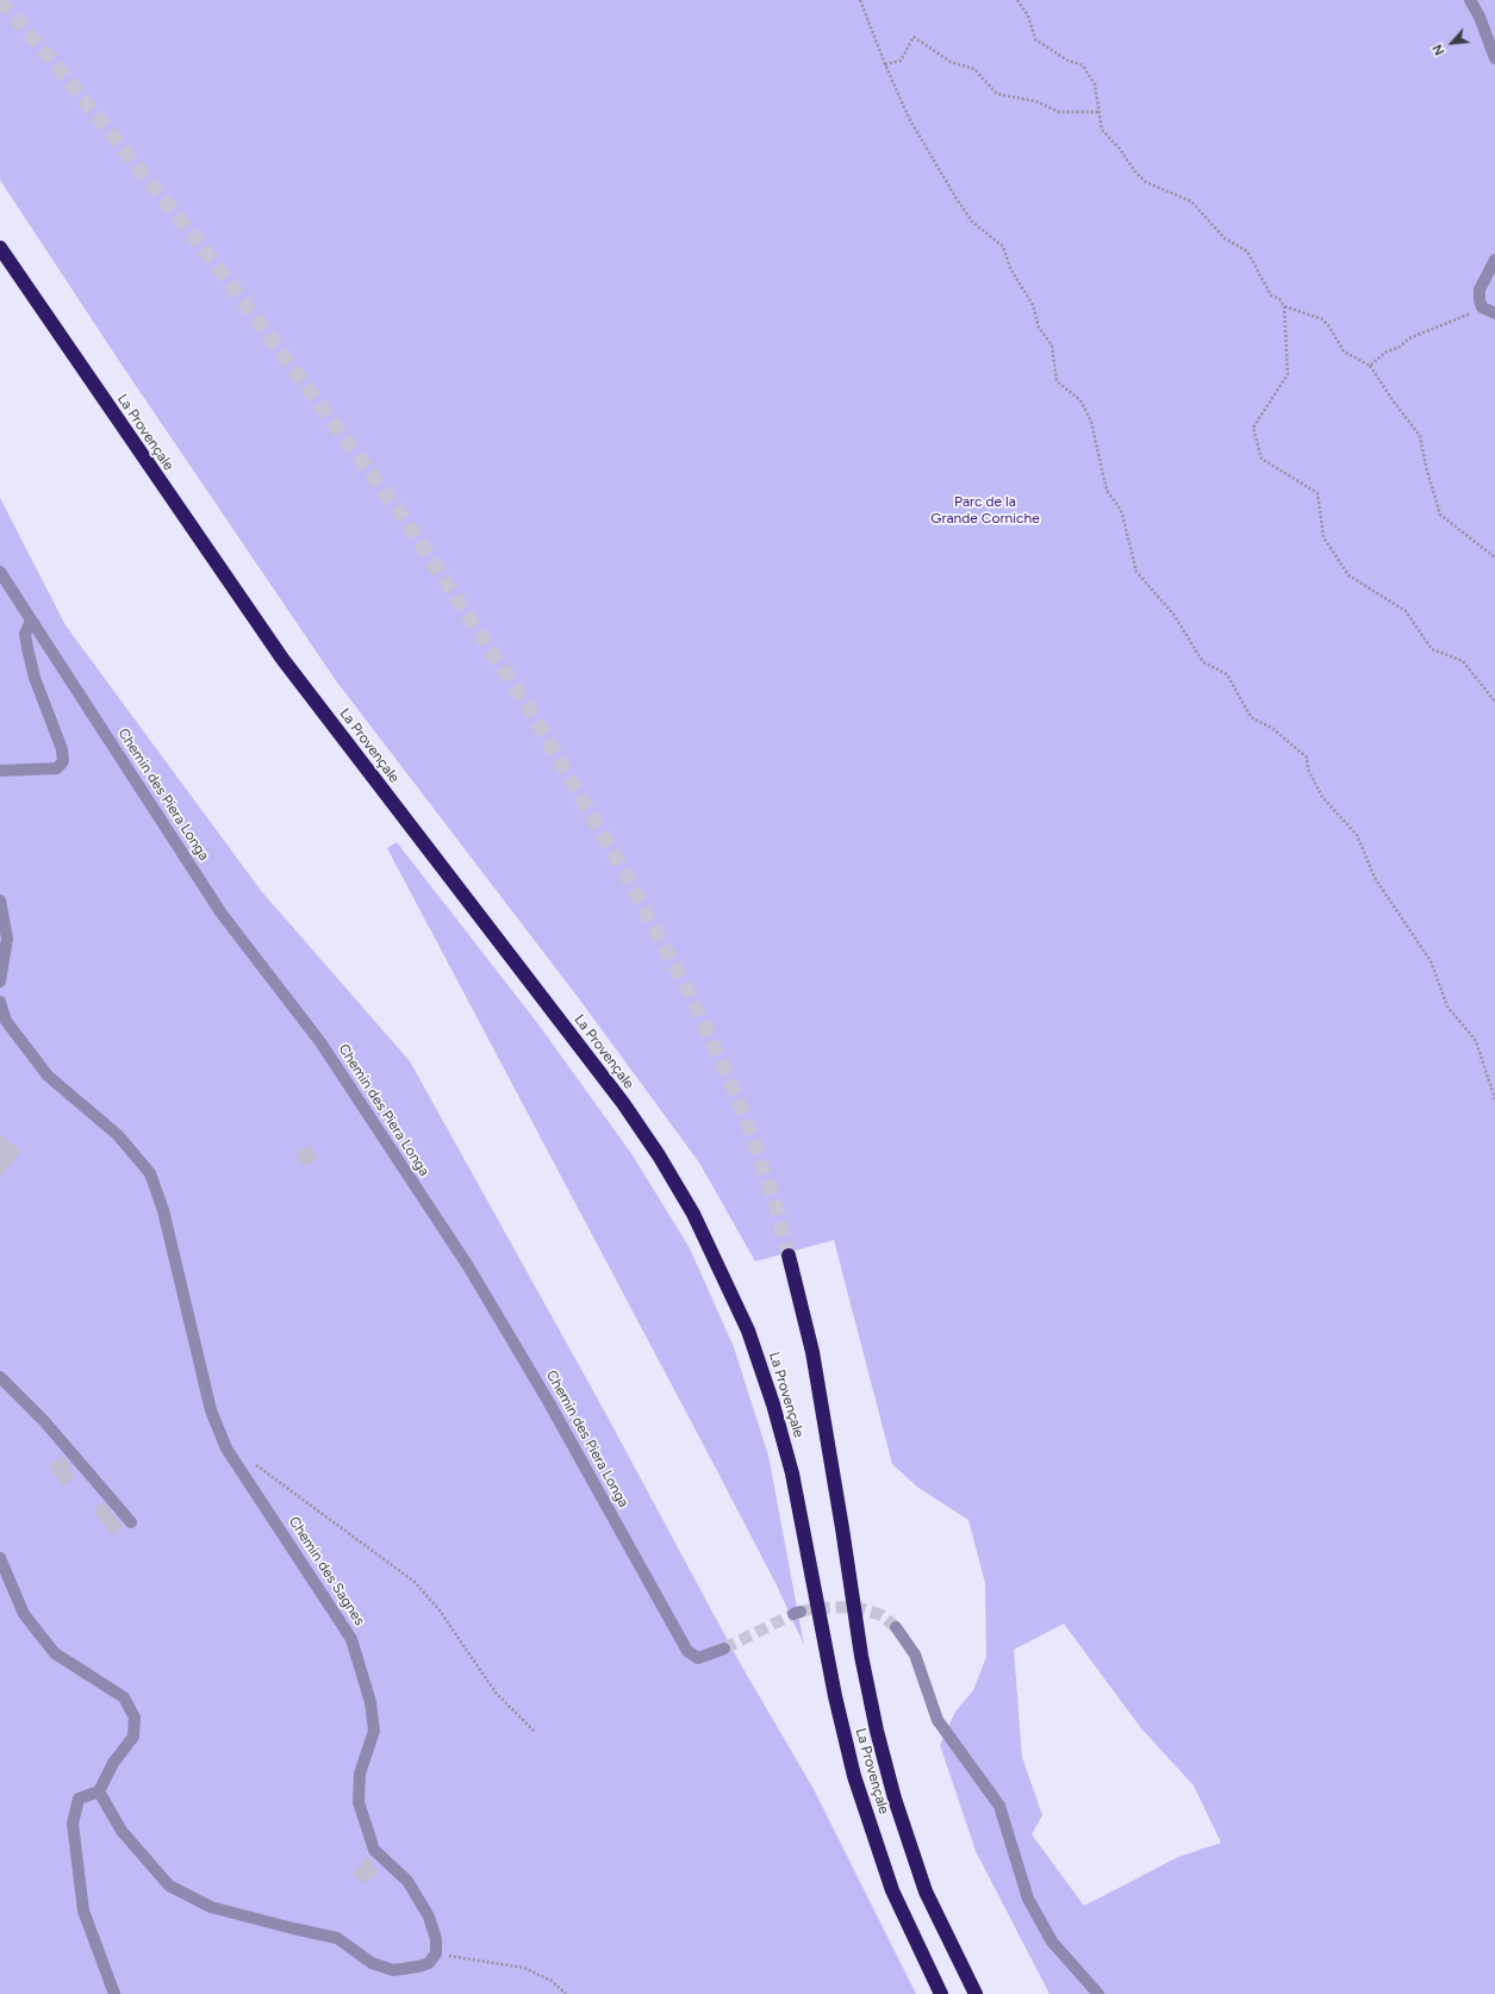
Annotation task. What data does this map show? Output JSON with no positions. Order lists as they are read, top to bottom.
{
  "streets": {
    "highway": ["La Provençale"],
    "street": ["Chemin des Piera Longa", "Chemin des Sagnes"]
  },
  "parks": ["Parc de la Grande Corniche"],
  "north": "bottom left"
}
